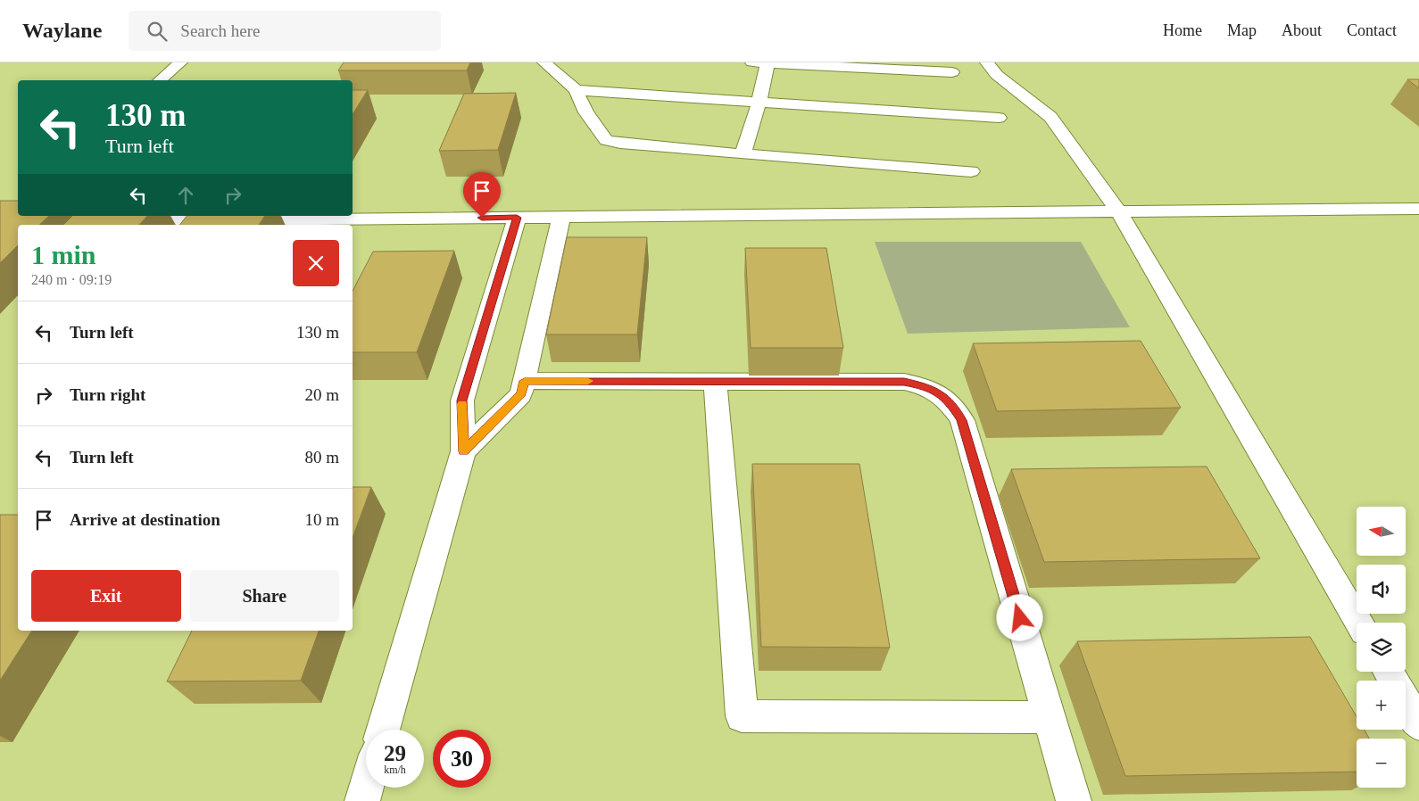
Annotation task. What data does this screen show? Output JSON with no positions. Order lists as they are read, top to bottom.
{
  "north": "left",
  "page": {
    "header": "Waylane",
    "search": "Search here",
    "nav": [
      "Home",
      "Map",
      "About",
      "Contact"
    ],
    "turn": ["130 m", "Turn left"],
    "heading": ["1 min", "240 m · 09:19"],
    "list": [
      {
        "name": "Turn left",
        "value": "130 m"
      },
      {
        "name": "Turn right",
        "value": "20 m"
      },
      {
        "name": "Turn left",
        "value": "80 m"
      },
      {
        "name": "Arrive at destination",
        "value": "10 m"
      }
    ],
    "map_buttons": ["+", "−"],
    "buttons": ["Exit", "Share"],
    "speed": "29 km/h",
    "limit": "30"
  }
}
